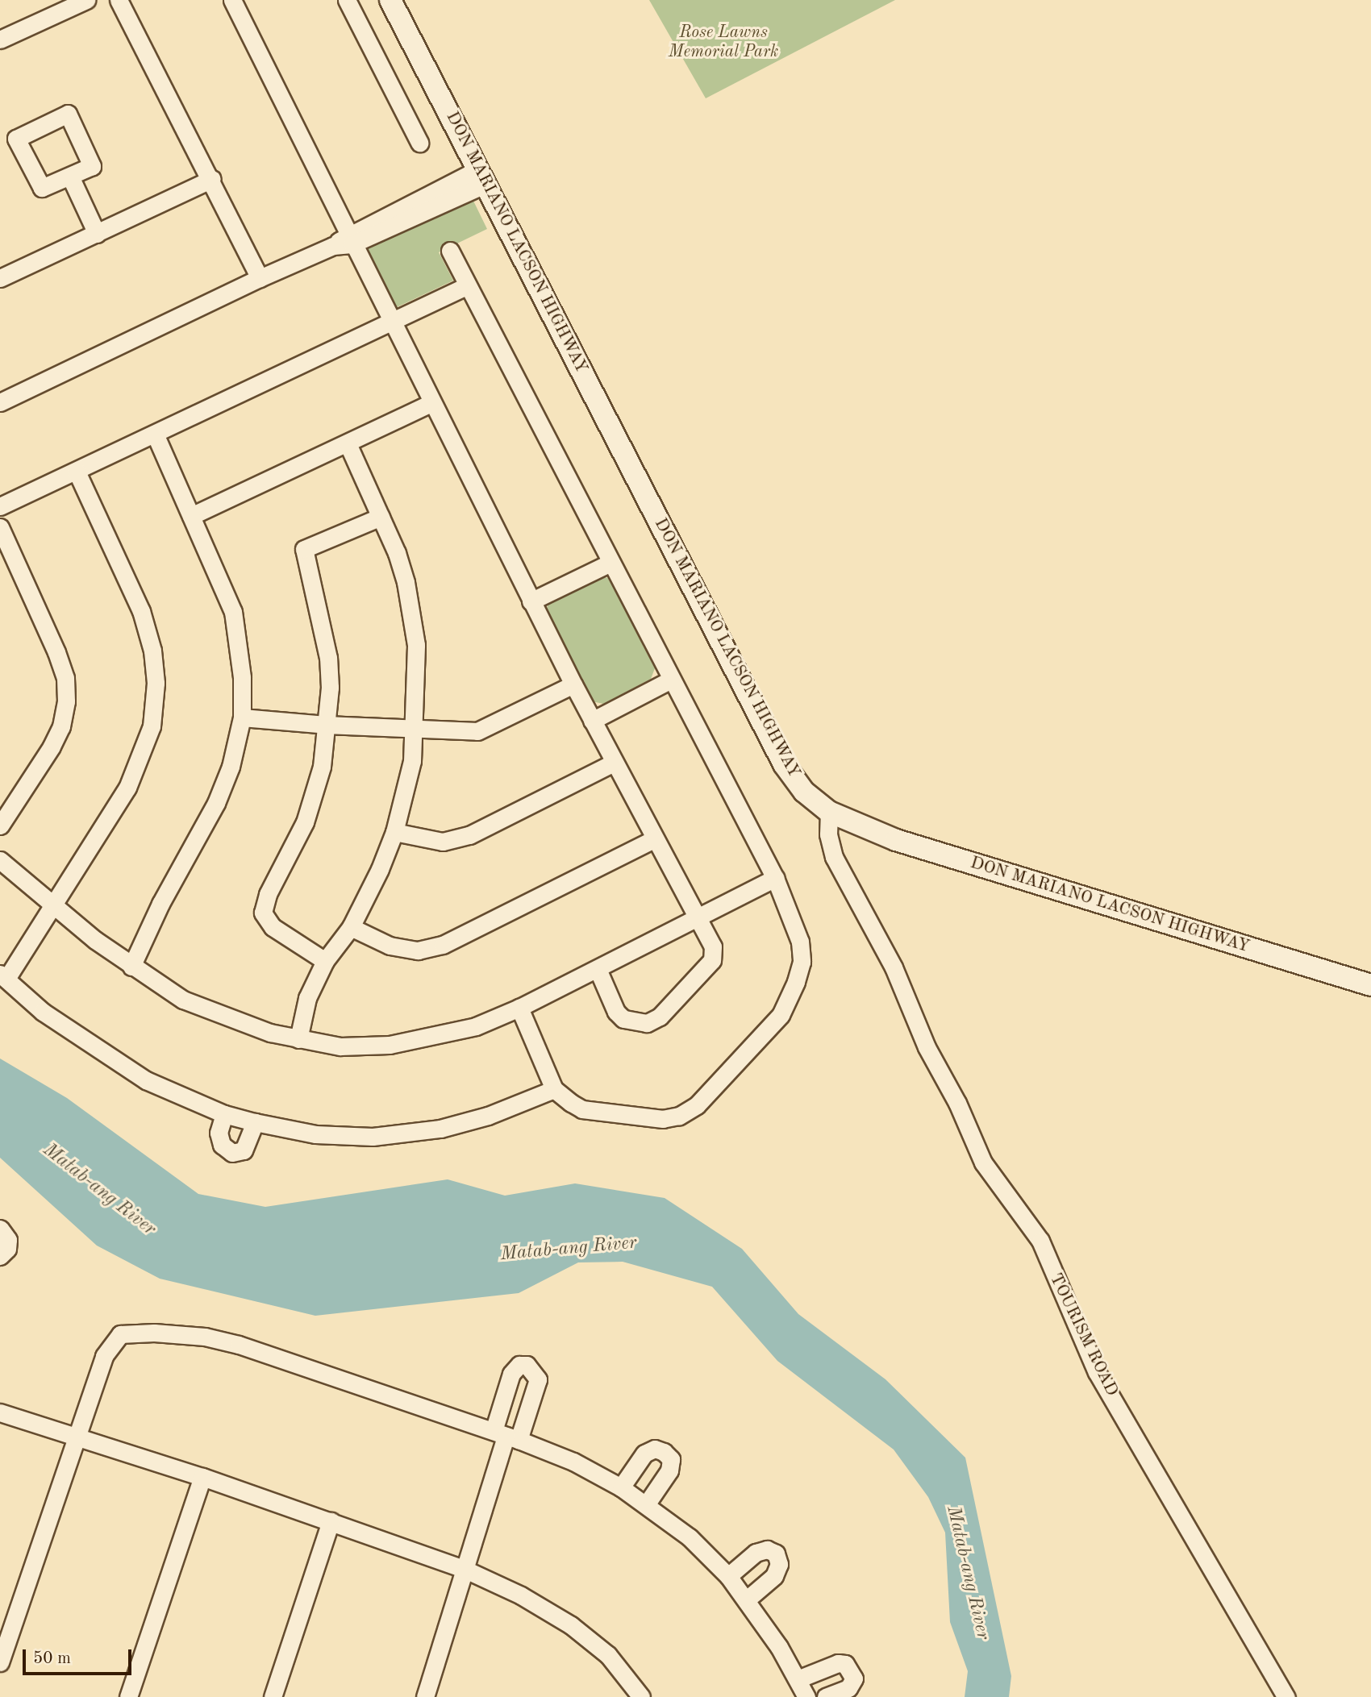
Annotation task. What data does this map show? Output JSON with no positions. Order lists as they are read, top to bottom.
{
  "streets": {
    "street": ["DON MARIANO LACSON HIGHWAY", "TOURISM ROAD"]
  },
  "crossings": [
    ["DON MARIANO LACSON HIGHWAY", "TOURISM ROAD"]
  ],
  "water": ["Matab-ang River"],
  "parks": ["Rose Lawns Memorial Park"],
  "scale_bar": "50 m"
}
